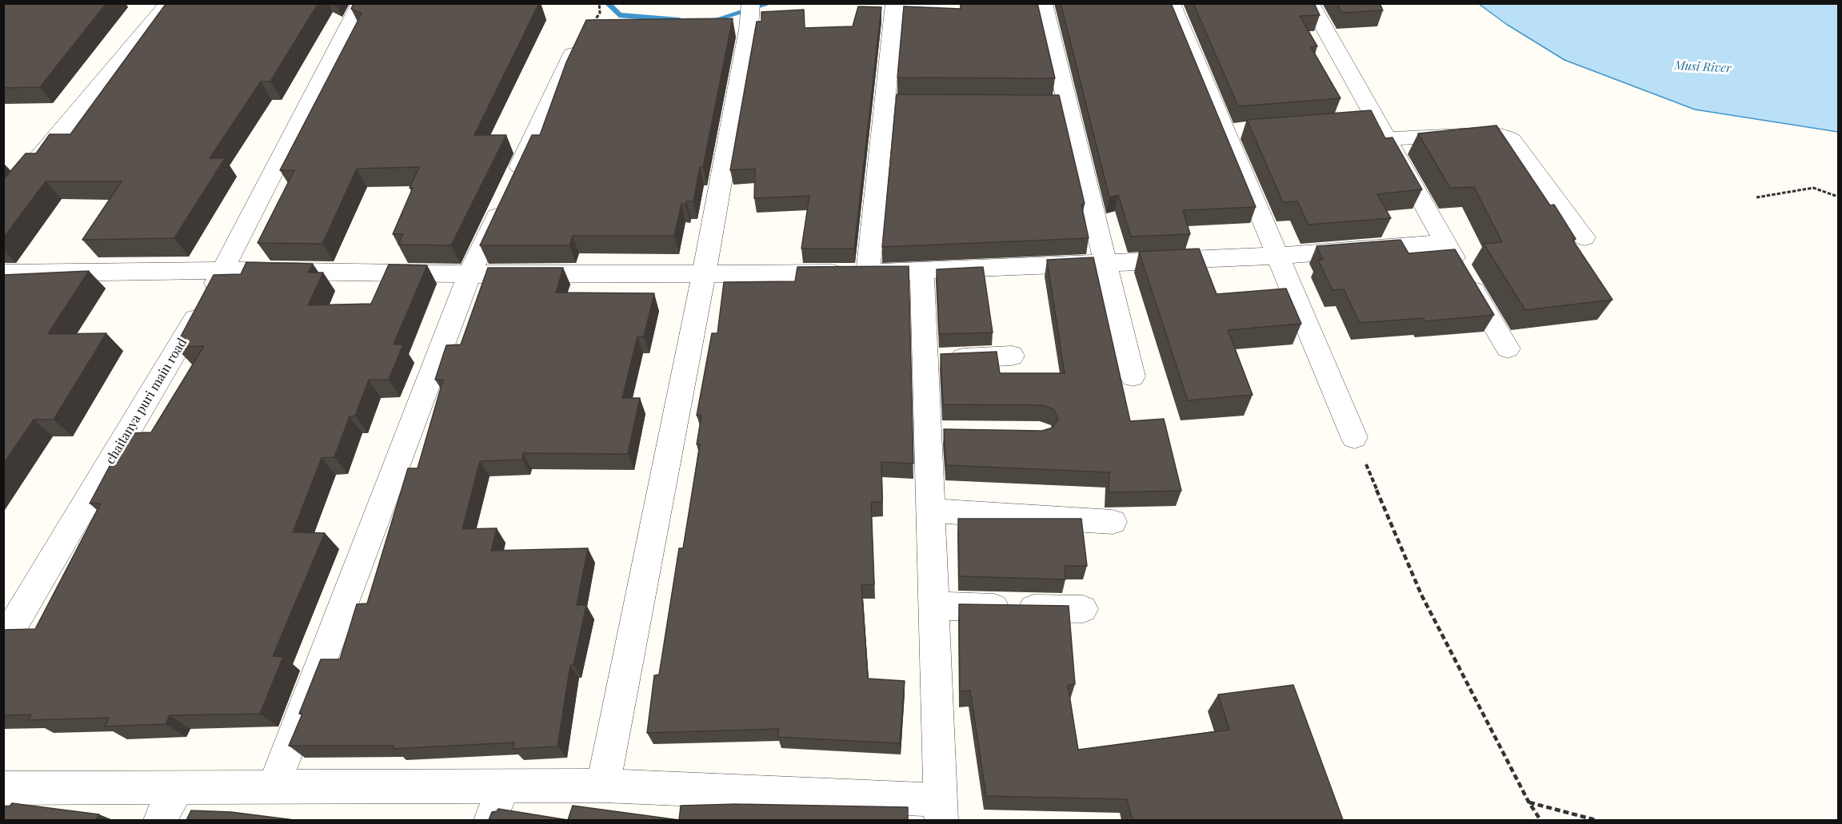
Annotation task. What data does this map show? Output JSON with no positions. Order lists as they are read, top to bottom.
{
  "streets": {
    "street": ["chaitanya puri main road"]
  },
  "water": ["Musi River"]
}
